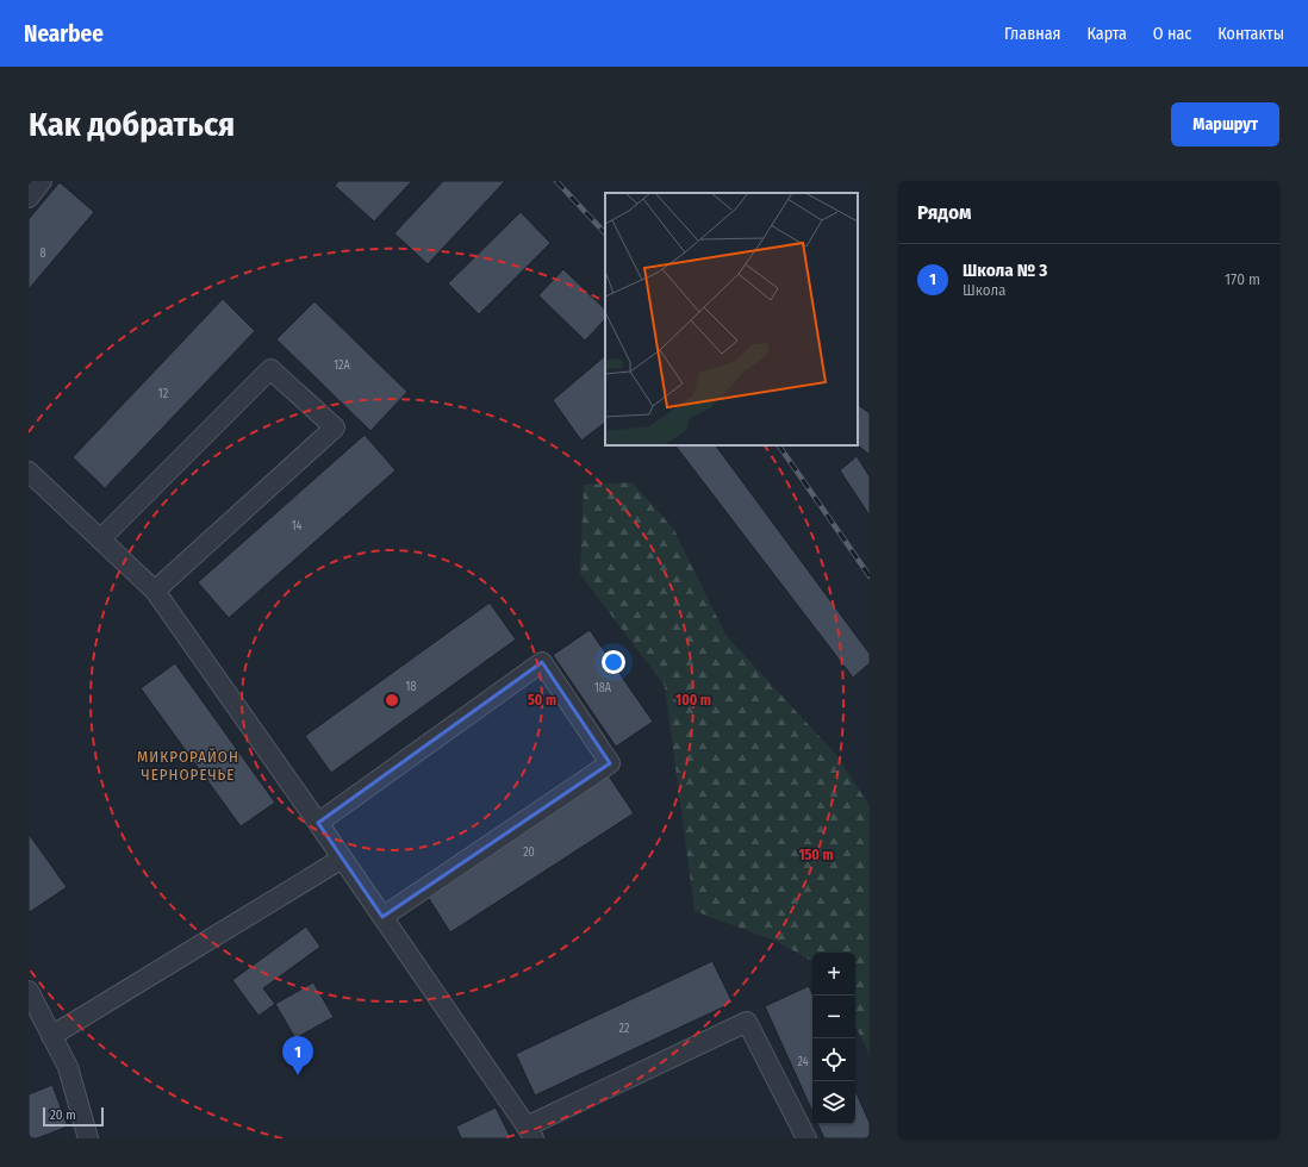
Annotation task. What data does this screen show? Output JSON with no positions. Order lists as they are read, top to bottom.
{
  "districts": ["МИКРОРАЙОН ЧЕРНОРЕЧЬЕ"],
  "house_numbers": [
    "8",
    "12А",
    "12",
    "14",
    "18",
    "18А",
    "20",
    "22",
    "24"
  ],
  "scale_bar": "20 m",
  "page": {
    "header": "Nearbee",
    "nav": [
      "Главная",
      "Карта",
      "О нас",
      "Контакты"
    ],
    "buttons": "Маршрут",
    "title": "Как добраться",
    "heading": "Рядом",
    "list": [
      {
        "mark": "1",
        "name": "Школа № 3",
        "note": "Школа",
        "value": "170 m"
      }
    ],
    "map_buttons": ["+", "−"],
    "pins": "1",
    "scale": "20 m"
  },
  "rings": ["50 m", "100 m", "150 m"]
}
